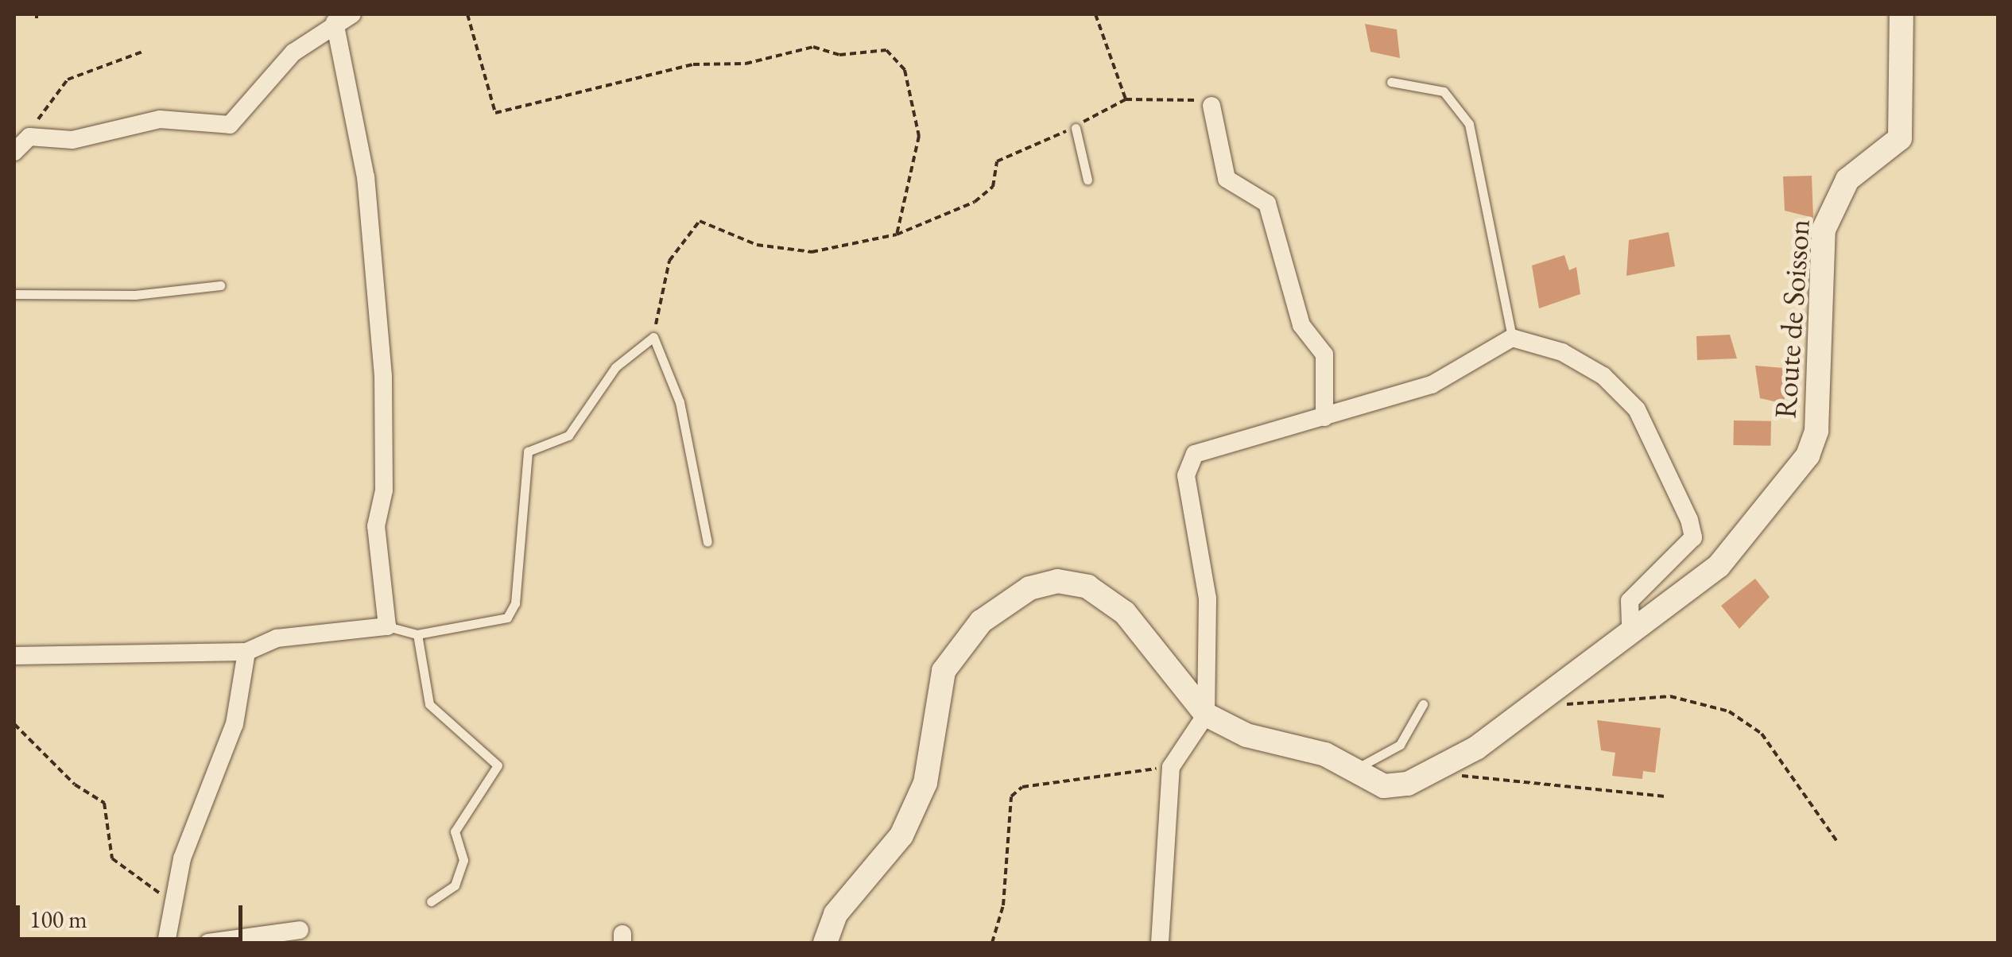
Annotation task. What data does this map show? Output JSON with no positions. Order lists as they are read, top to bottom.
{
  "streets": {
    "street": ["Route de Soisson"]
  },
  "scale_bar": "100 m"
}
